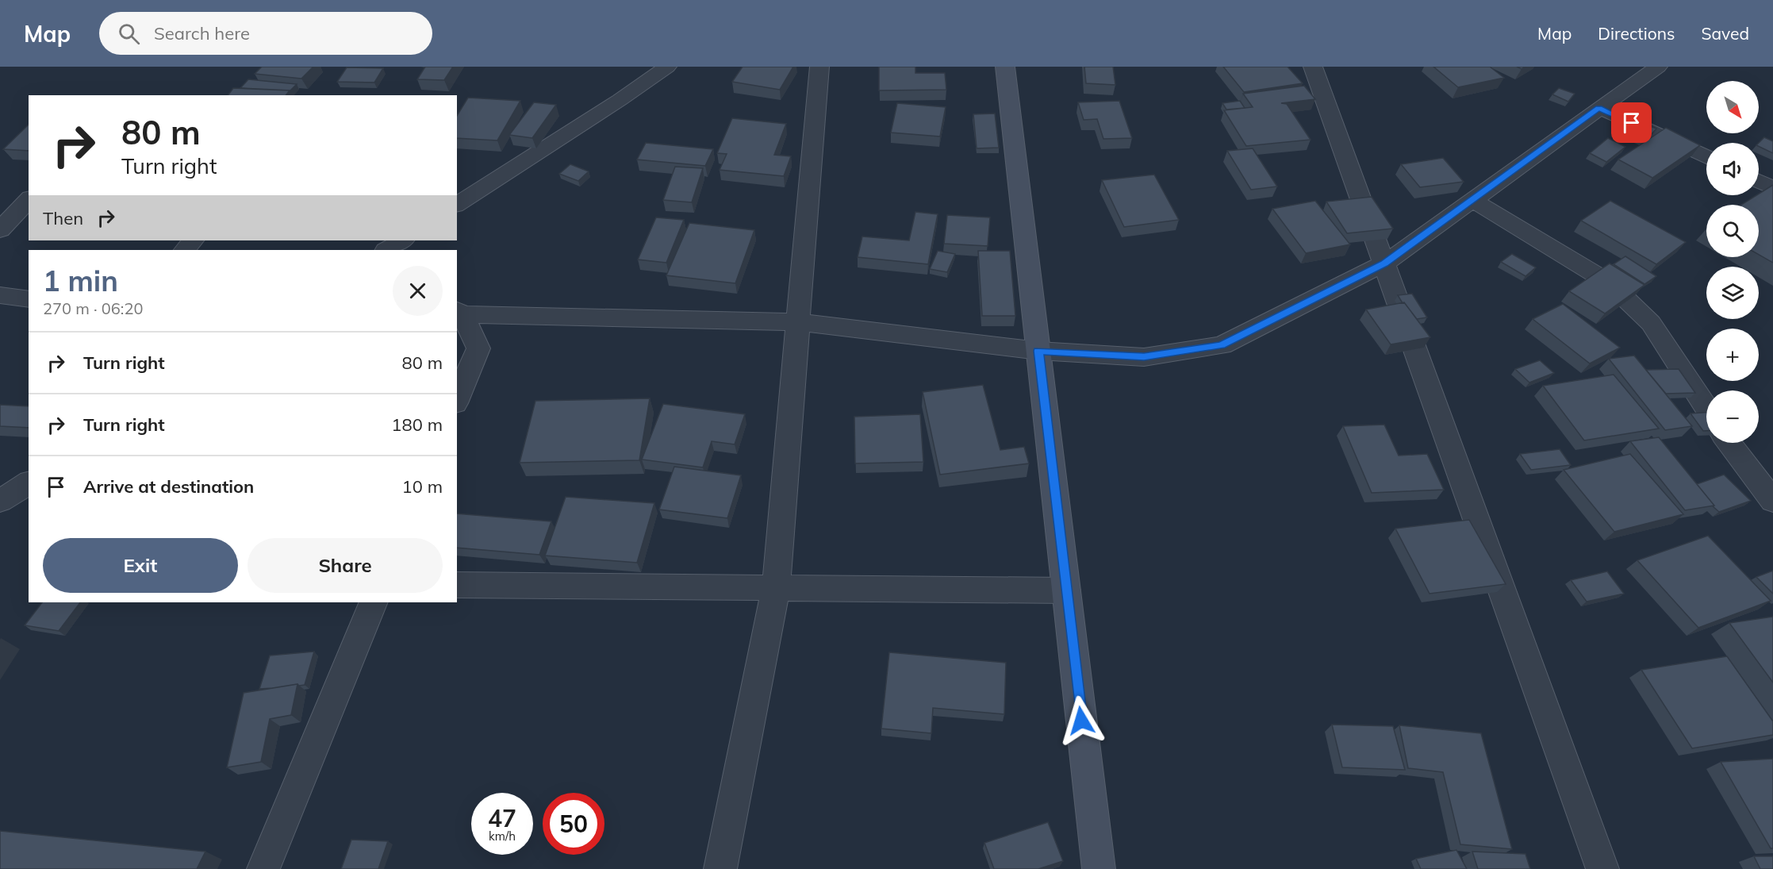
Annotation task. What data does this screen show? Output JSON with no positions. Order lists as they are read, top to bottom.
{
  "north": "bottom right",
  "page": {
    "header": "Map",
    "search": "Search here",
    "nav": ["Map", "Directions", "Saved"],
    "map_buttons": ["+", "−"],
    "turn": ["80 m", "Turn right"],
    "then": "Then",
    "heading": ["1 min", "270 m · 06:20"],
    "list": [
      {
        "name": "Turn right",
        "value": "80 m"
      },
      {
        "name": "Turn right",
        "value": "180 m"
      },
      {
        "name": "Arrive at destination",
        "value": "10 m"
      }
    ],
    "buttons": ["Exit", "Share"],
    "speed": "47 km/h",
    "limit": "50"
  }
}
